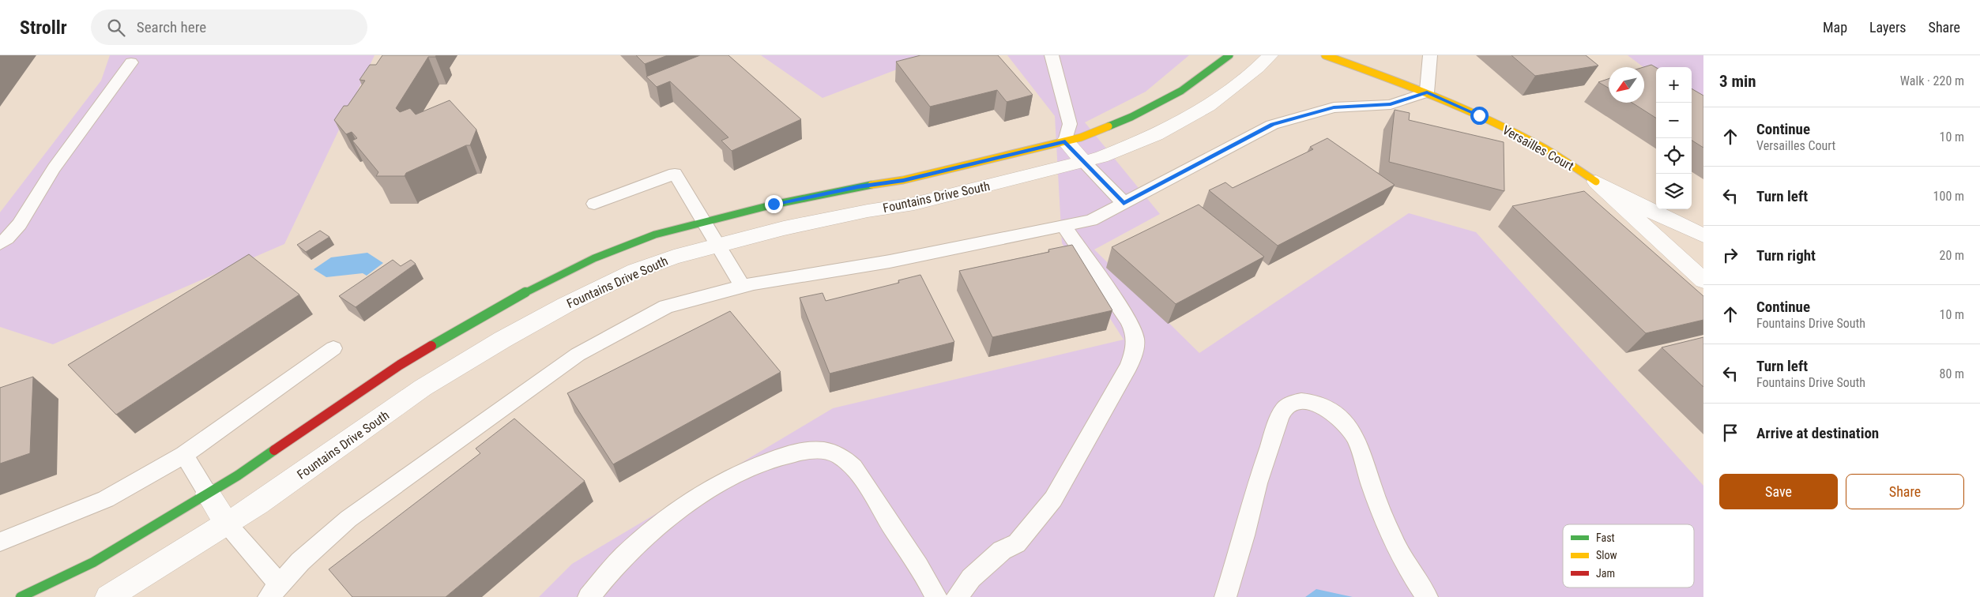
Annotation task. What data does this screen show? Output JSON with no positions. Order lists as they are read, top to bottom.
{
  "streets": {
    "street": ["Versailles Court", "Fountains Drive South"]
  },
  "legend": ["Fast", "Slow", "Jam"],
  "north": "bottom left",
  "page": {
    "header": "Strollr",
    "search": "Search here",
    "nav": ["Map", "Layers", "Share"],
    "heading": ["3 min", "Walk · 220 m"],
    "map_buttons": ["+", "−"],
    "list": [
      ["Continue", "Versailles Court", "10 m"],
      ["Turn left", "100 m"],
      ["Turn right", "20 m"],
      ["Continue", "Fountains Drive South", "10 m"],
      ["Turn left", "Fountains Drive South", "80 m"],
      "Arrive at destination"
    ],
    "buttons": ["Save", "Share"]
  }
}
